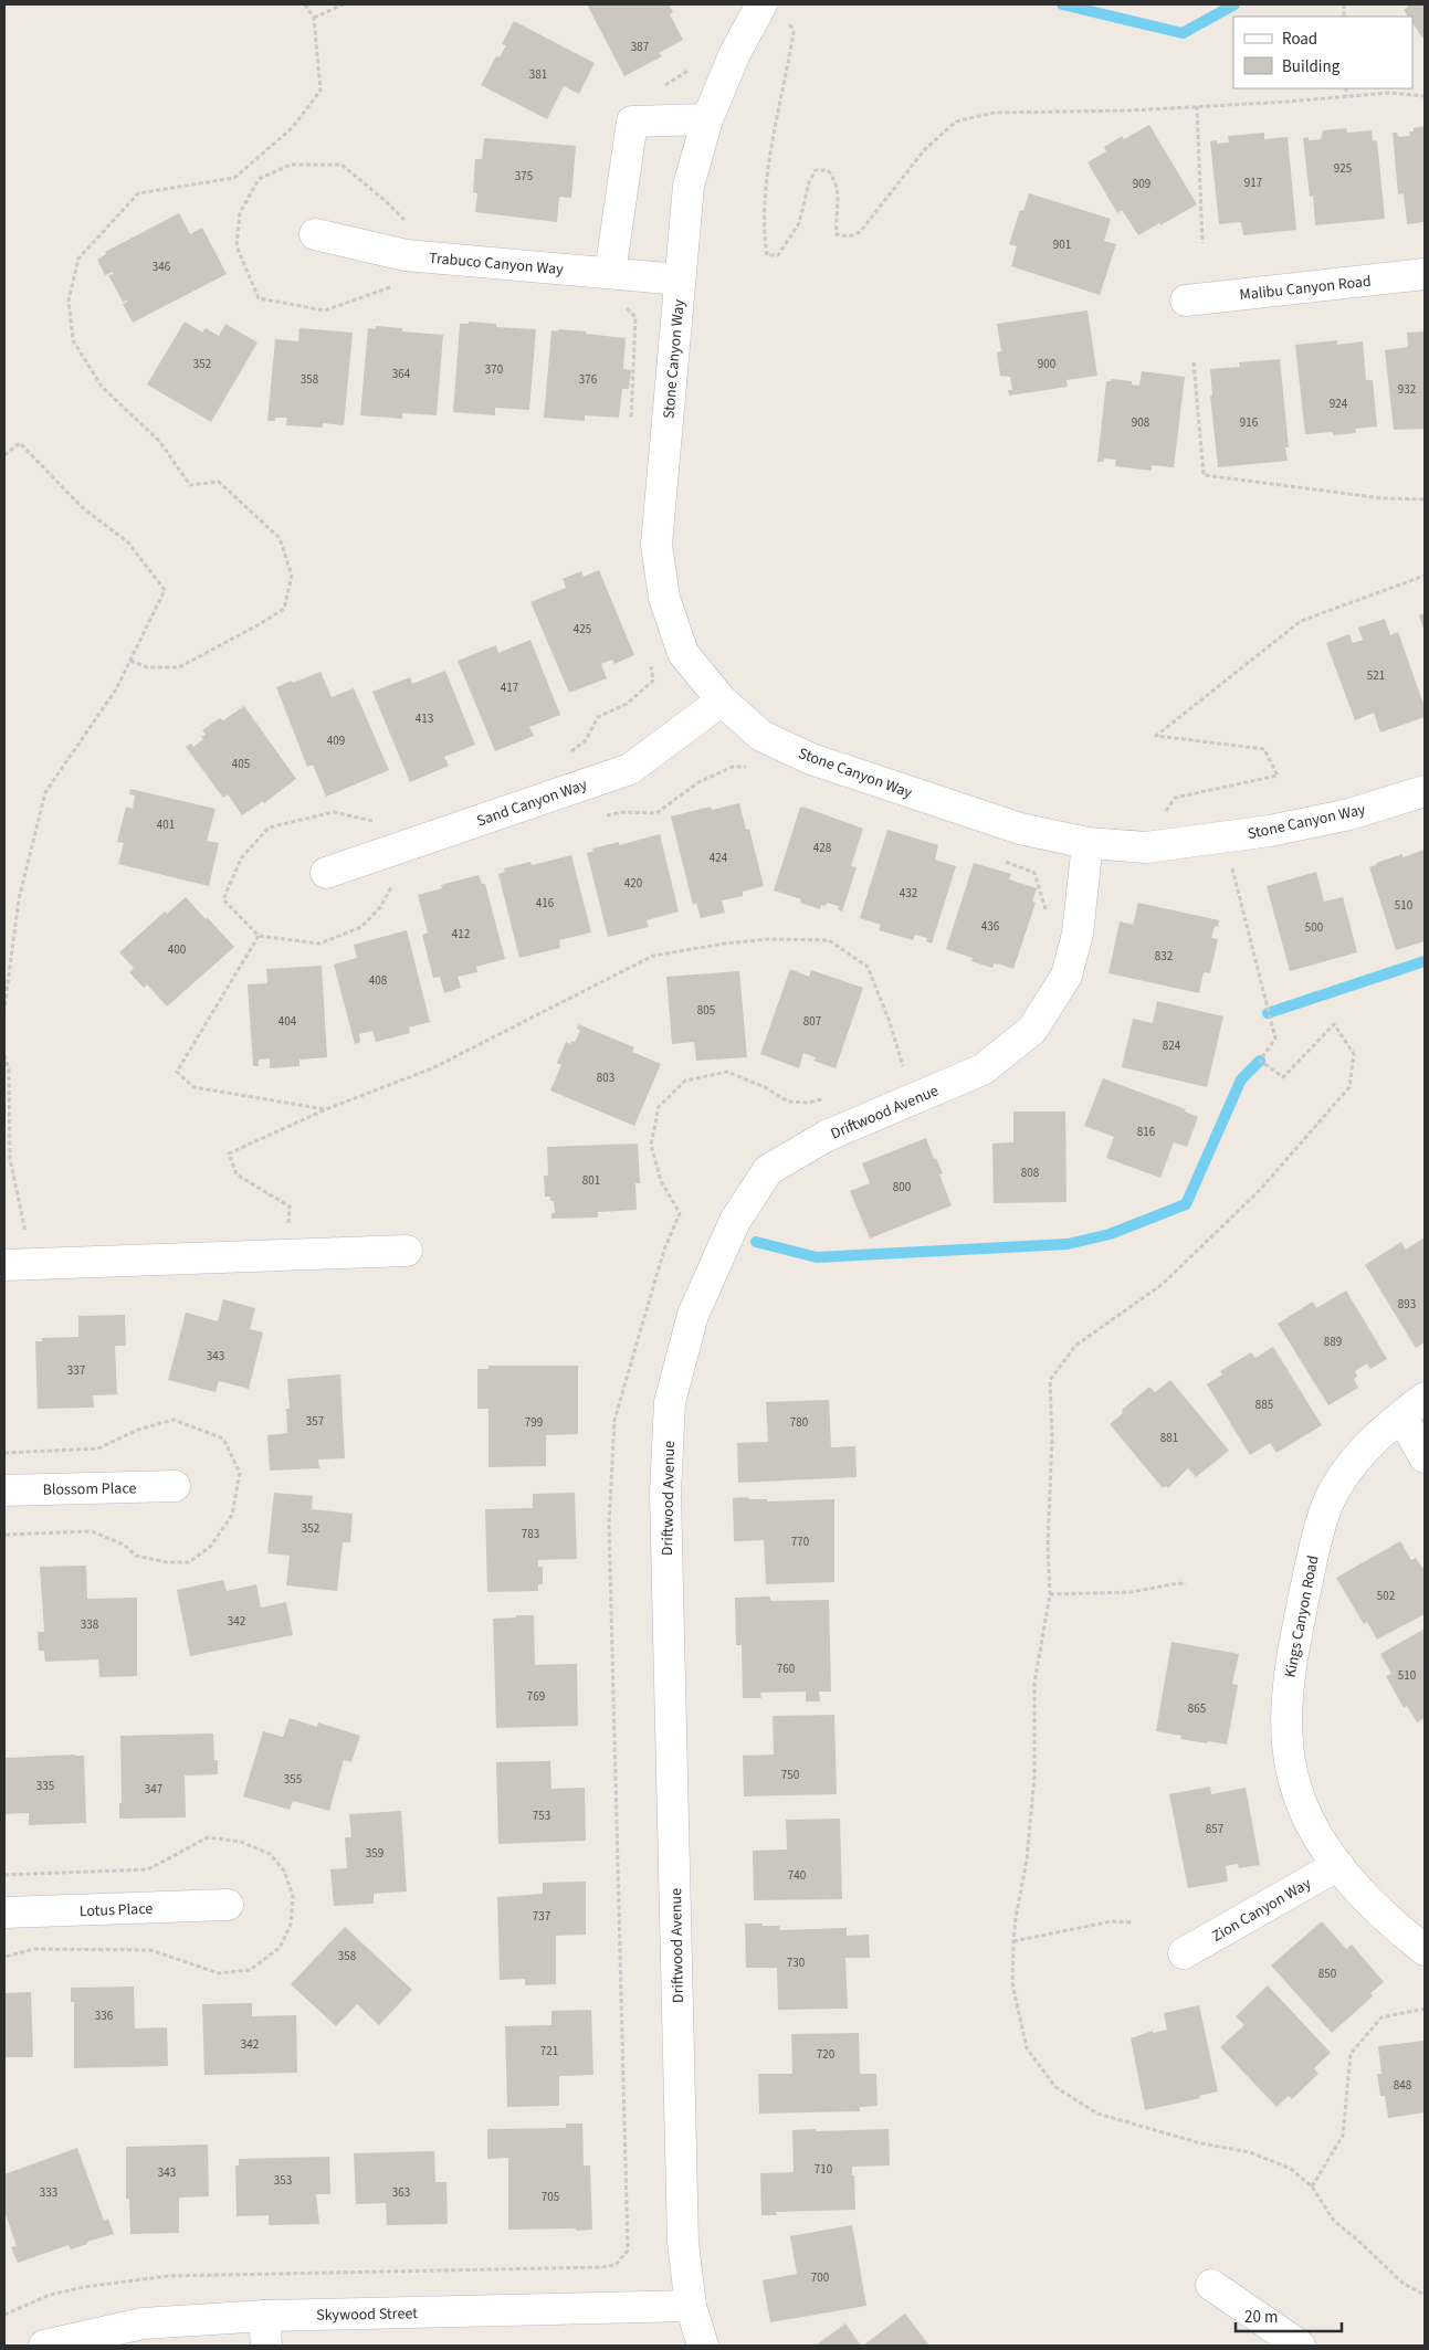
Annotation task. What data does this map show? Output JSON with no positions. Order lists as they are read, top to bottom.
{
  "streets": {
    "street": [
      "Trabuco Canyon Way",
      "Malibu Canyon Road",
      "Stone Canyon Way",
      "Sand Canyon Way",
      "Driftwood Avenue",
      "Blossom Place",
      "Kings Canyon Road",
      "Lotus Place",
      "Zion Canyon Way",
      "Skywood Street"
    ]
  },
  "crossings": [
    ["Trabuco Canyon Way", "Stone Canyon Way"],
    ["Stone Canyon Way", "Sand Canyon Way"],
    ["Stone Canyon Way", "Driftwood Avenue"],
    ["Driftwood Avenue", "Skywood Street"],
    ["Kings Canyon Road", "Zion Canyon Way"]
  ],
  "house_numbers": [
    "387",
    "381",
    "925",
    "375",
    "917",
    "909",
    "901",
    "346",
    "352",
    "900",
    "370",
    "364",
    "358",
    "376",
    "932",
    "924",
    "908",
    "916",
    "425",
    "521",
    "417",
    "413",
    "409",
    "405",
    "401",
    "428",
    "424",
    "420",
    "432",
    "416",
    "510",
    "436",
    "500",
    "412",
    "400",
    "832",
    "408",
    "805",
    "404",
    "807",
    "824",
    "803",
    "816",
    "808",
    "801",
    "800",
    "893",
    "889",
    "343",
    "337",
    "885",
    "357",
    "799",
    "780",
    "881",
    "352",
    "783",
    "770",
    "502",
    "342",
    "338",
    "760",
    "510",
    "769",
    "865",
    "750",
    "355",
    "335",
    "347",
    "753",
    "857",
    "359",
    "740",
    "737",
    "358",
    "730",
    "850",
    "336",
    "342",
    "721",
    "720",
    "848",
    "710",
    "343",
    "353",
    "333",
    "363",
    "705",
    "700"
  ],
  "legend": ["Road", "Building"],
  "scale_bar": "20 m"
}
